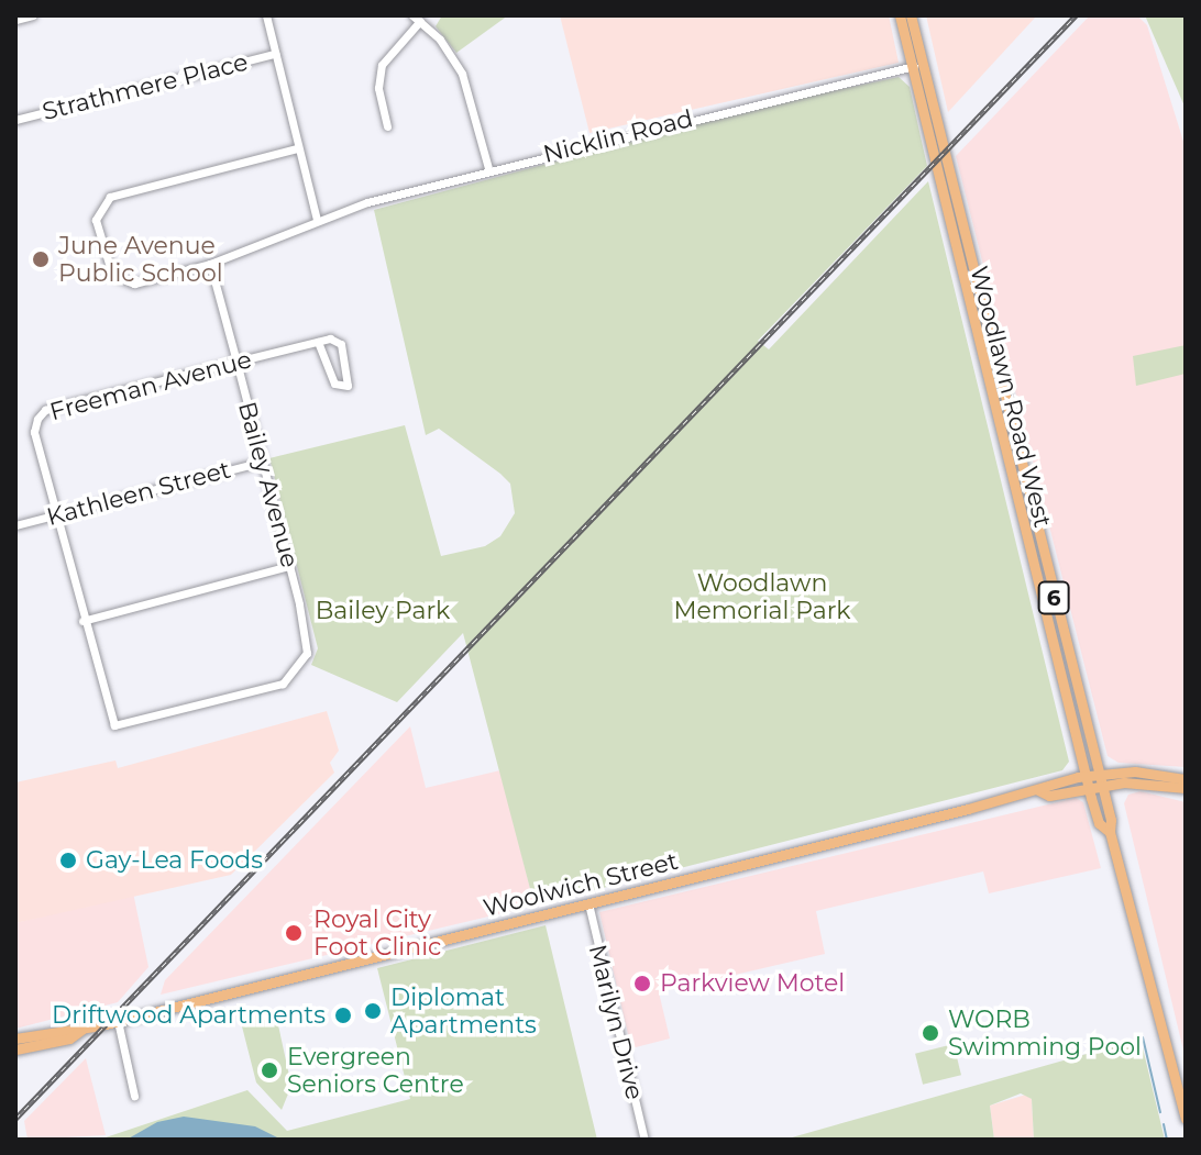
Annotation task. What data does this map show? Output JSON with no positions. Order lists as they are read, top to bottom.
{
  "streets": {
    "main road": ["Woodlawn Road West", "6", "Woolwich Street"],
    "street": [
      "Strathmere Place",
      "Nicklin Road",
      "Freeman Avenue",
      "Bailey Avenue",
      "Kathleen Street",
      "Marilyn Drive"
    ]
  },
  "crossings": [
    ["Nicklin Road", "Woodlawn Road West"],
    ["Nicklin Road", "Bailey Avenue"],
    ["Freeman Avenue", "Bailey Avenue"],
    ["Freeman Avenue", "Kathleen Street"],
    ["Woodlawn Road West", "Woolwich Street"],
    ["Bailey Avenue", "Kathleen Street"],
    ["Woolwich Street", "Marilyn Drive"]
  ],
  "parks": ["Woodlawn Memorial Park", "Bailey Park"],
  "places": [
    "June Avenue Public School",
    "Gay-Lea Foods",
    "Royal City Foot Clinic",
    "Parkview Motel",
    "Diplomat Apartments",
    "Driftwood Apartments",
    "WORB Swimming Pool",
    "Evergreen Seniors Centre"
  ]
}
